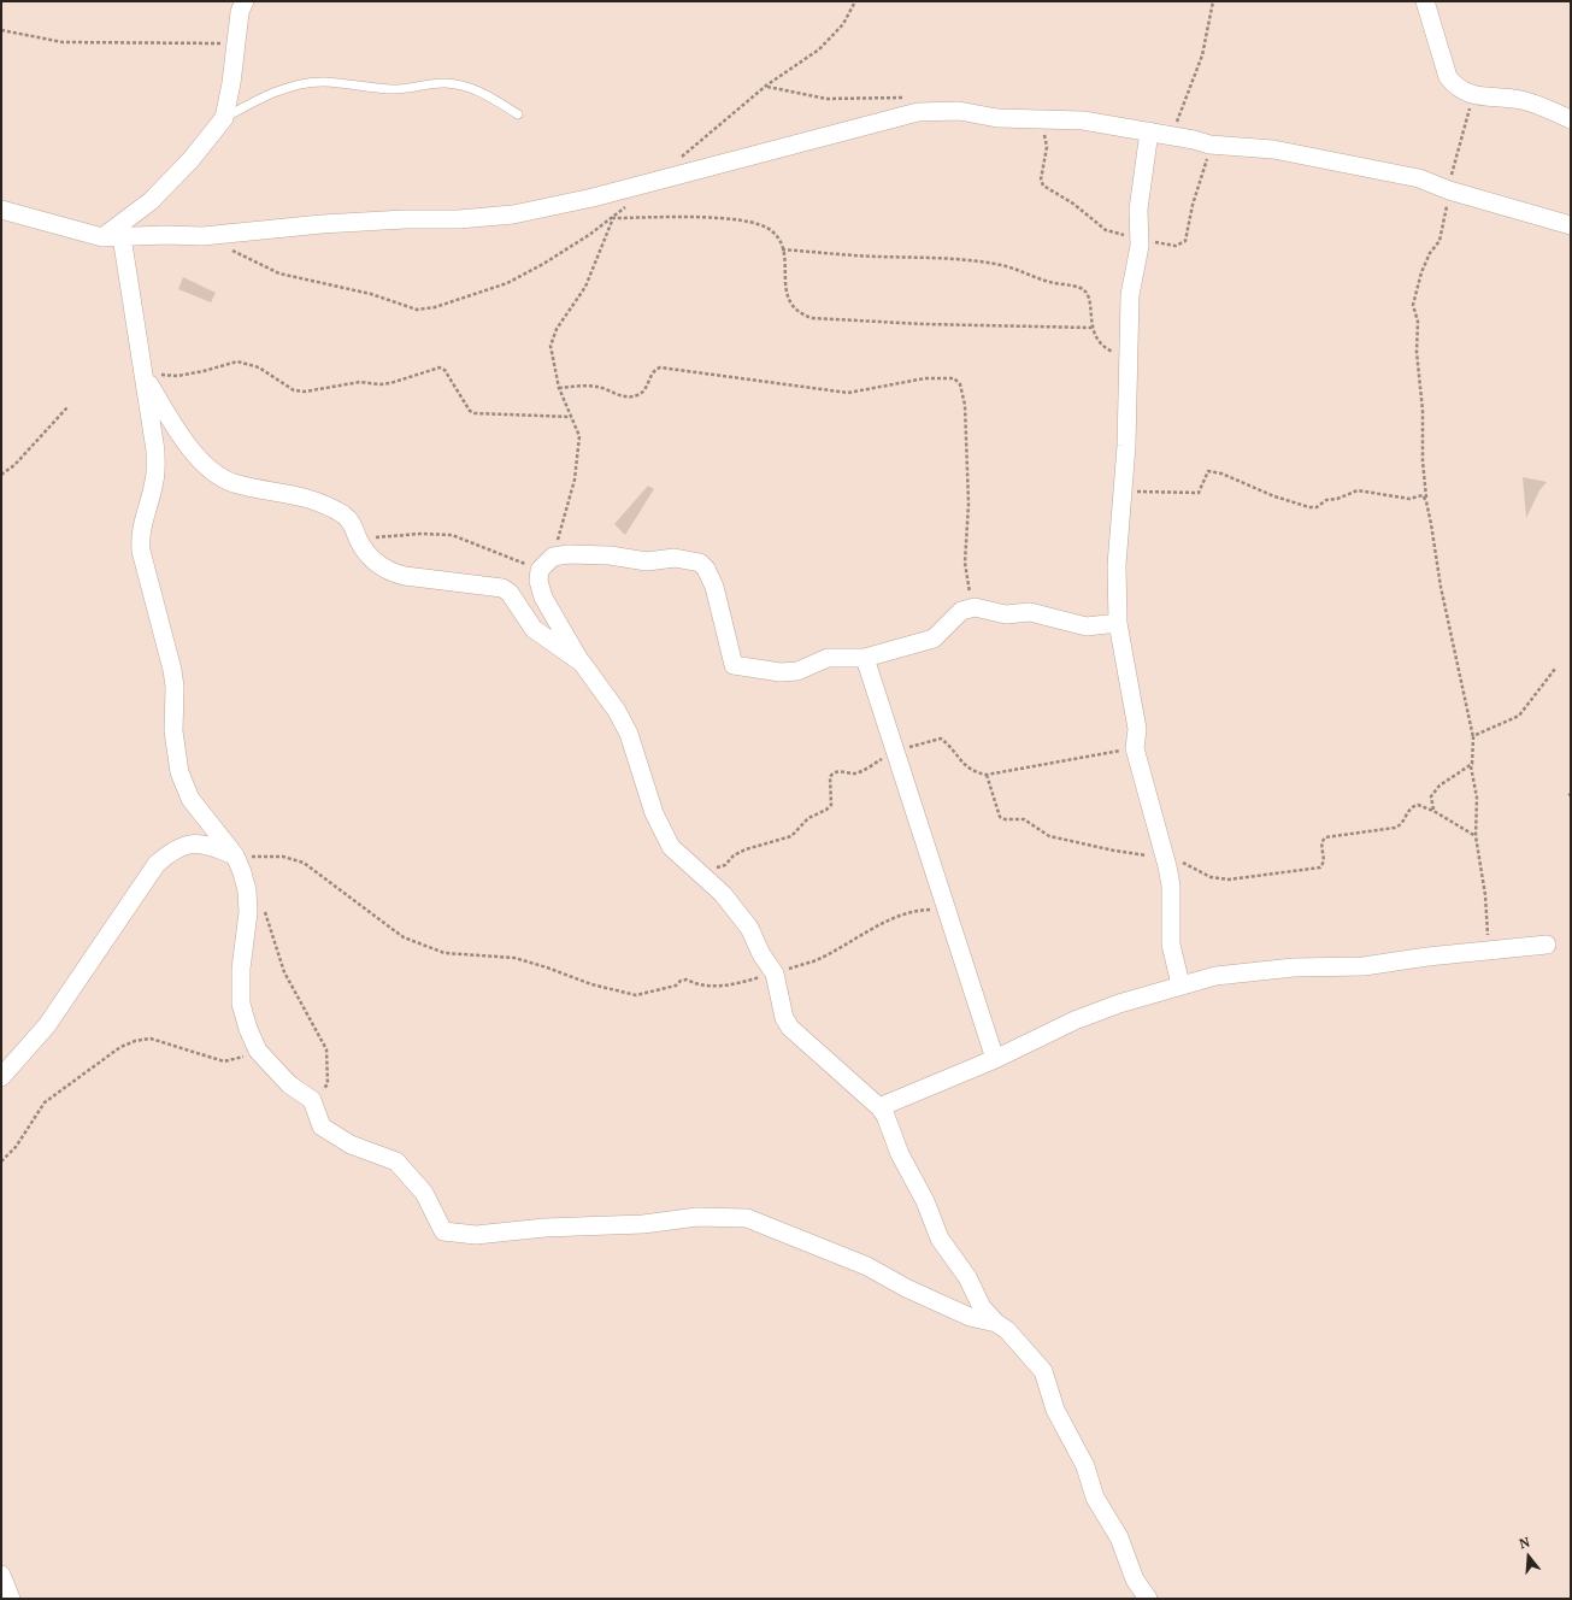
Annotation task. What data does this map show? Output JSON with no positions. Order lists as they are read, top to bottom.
{
  "north": "top"
}
